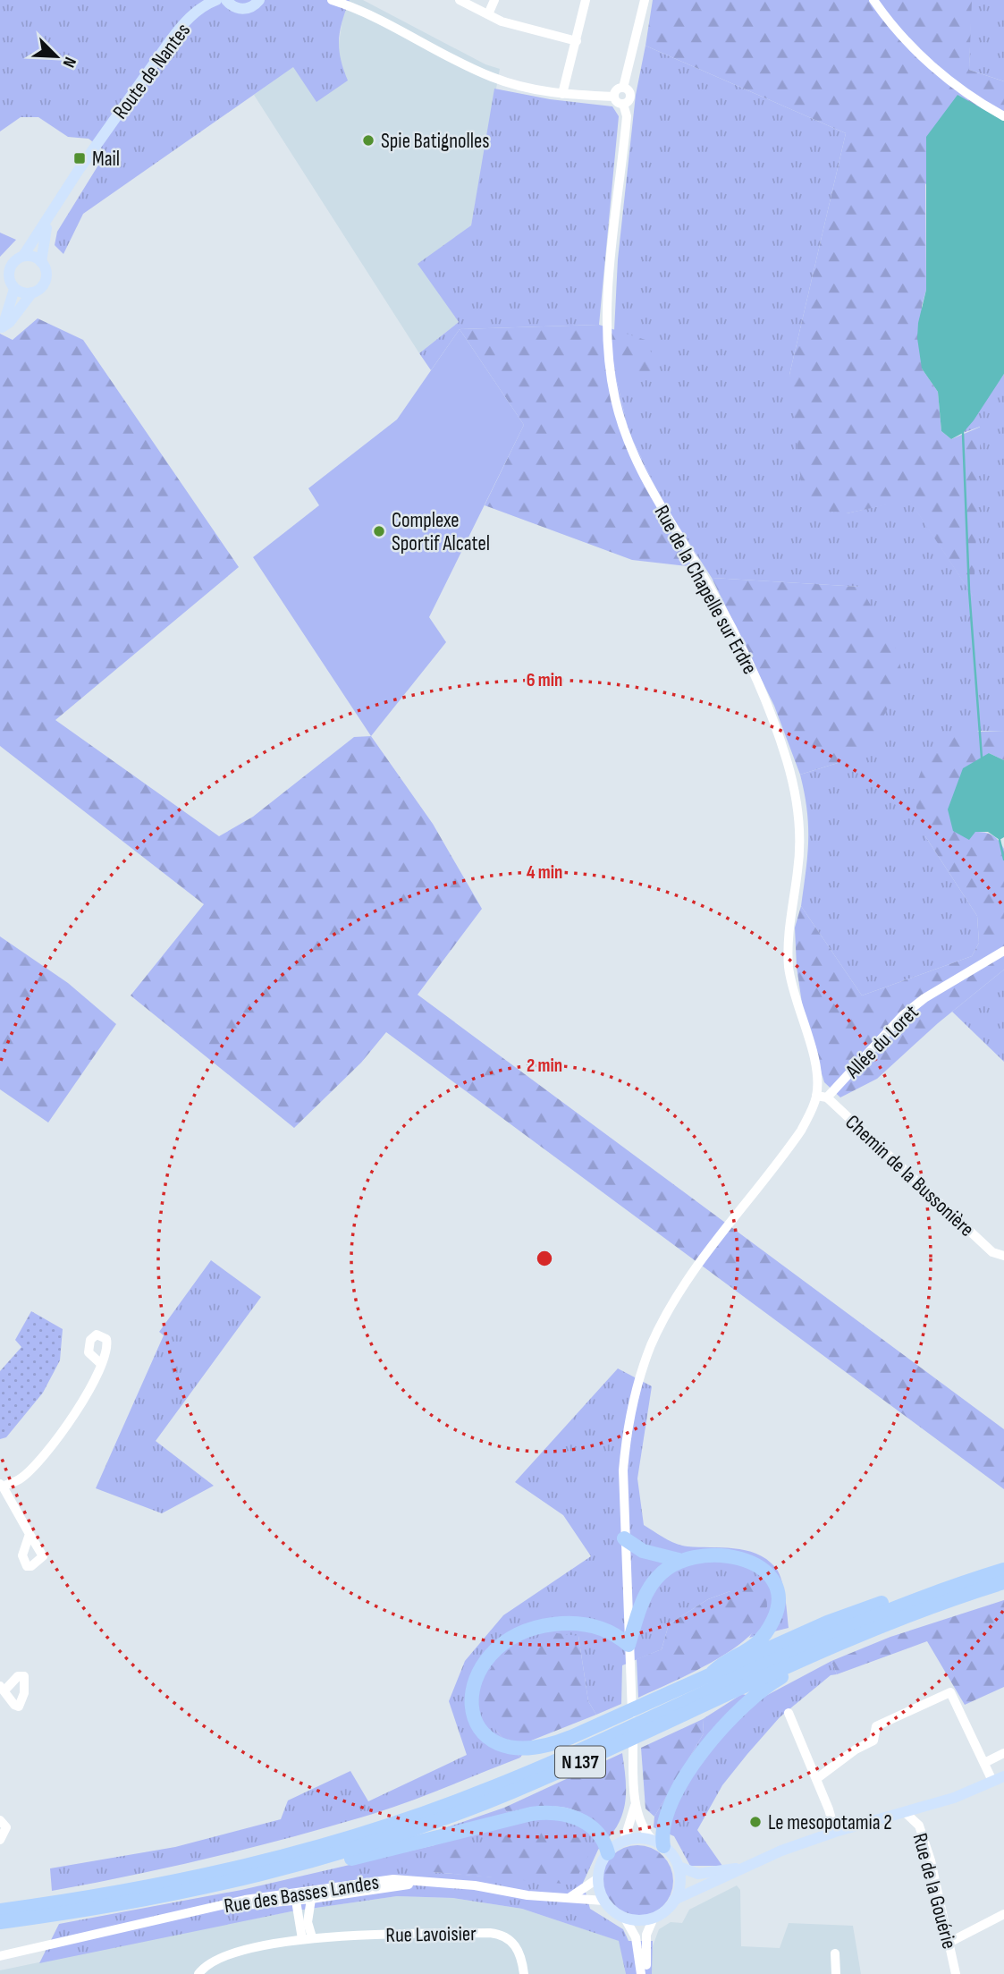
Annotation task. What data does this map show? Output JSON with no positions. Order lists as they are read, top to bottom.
{
  "streets": {
    "highway": ["N 137"],
    "main road": ["Route de Nantes"],
    "street": [
      "Rue de la Chapelle sur Erdre",
      "Allée du Loret",
      "Chemin de la Bussonière",
      "Rue de la Gouérie",
      "Rue des Basses Landes",
      "Rue Lavoisier"
    ]
  },
  "crossings": [
    ["Allée du Loret", "Chemin de la Bussonière"]
  ],
  "places": {
    "other": ["Spie Batignolles", "Complexe Sportif Alcatel", "Le mesopotamia 2"],
    "transit": ["Mail"]
  },
  "north": "bottom right",
  "rings": ["6 min", "4 min", "2 min"]
}
